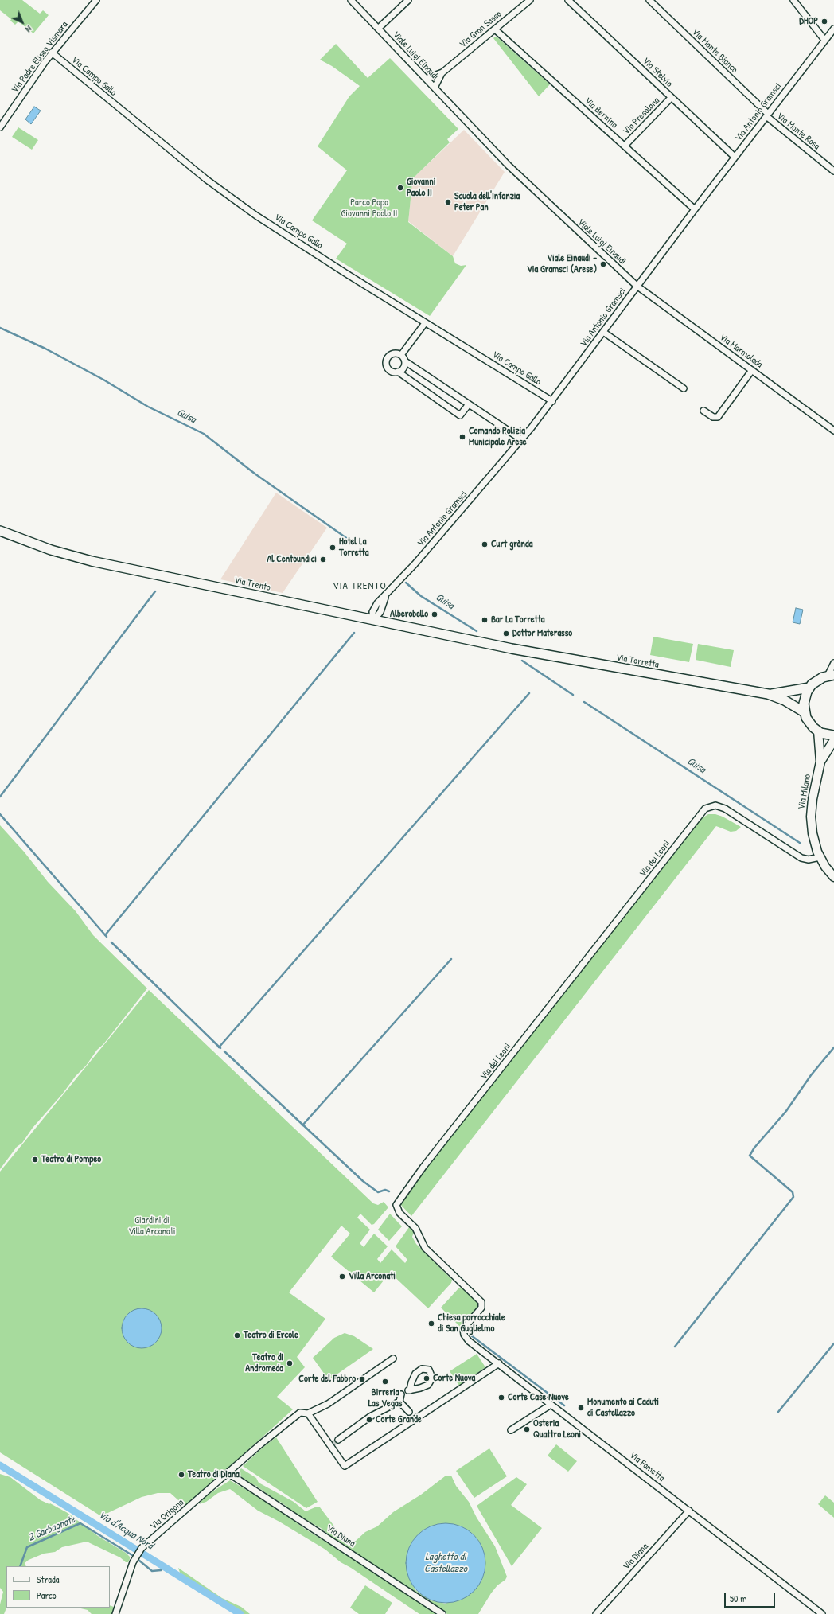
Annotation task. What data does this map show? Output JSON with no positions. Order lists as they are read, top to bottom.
{
  "streets": {
    "main road": ["Via Trento", "Via Torretta"],
    "street": [
      "Via Gran Sasso",
      "Via Monte Bianco",
      "Viale Luigi Einaudi",
      "Via Padre Eliseo Vismara",
      "Via Stelvio",
      "Via Campo Gallo",
      "Via Antonio Gramsci",
      "Via Bernina",
      "Via Presolana",
      "Via Monte Rosa",
      "Via Marmolada",
      "Via Milano",
      "Via dei Leoni",
      "Via Fametta",
      "Via Origona",
      "Via Diana"
    ]
  },
  "crossings": [
    ["Via Gran Sasso", "Viale Luigi Einaudi"],
    ["Via Gran Sasso", "Via Bernina"],
    ["Via Monte Bianco", "Via Antonio Gramsci"],
    ["Via Monte Bianco", "Via Monte Rosa"],
    ["Viale Luigi Einaudi", "Via Antonio Gramsci"],
    ["Viale Luigi Einaudi", "Via Marmolada"],
    ["Via Padre Eliseo Vismara", "Via Campo Gallo"],
    ["Via Stelvio", "Via Antonio Gramsci"],
    ["Via Stelvio", "Via Presolana"],
    ["Via Campo Gallo", "Via Antonio Gramsci"],
    ["Via Antonio Gramsci", "Via Bernina"],
    ["Via Antonio Gramsci", "Via Monte Rosa"],
    ["Via Antonio Gramsci", "Via Marmolada"],
    ["Via Antonio Gramsci", "Via Trento"],
    ["Via Bernina", "Via Presolana"],
    ["Via Trento", "Via Torretta"],
    ["Via Milano", "Via dei Leoni"],
    ["Via dei Leoni", "Via Fametta"],
    ["Via Fametta", "Via Diana"],
    ["Via Origona", "Via Diana"]
  ],
  "districts": ["VIA TRENTO"],
  "water": [
    "Guisa",
    "2 Garbagnate",
    "Via d'Acqua Nord",
    "Laghetto di Castellazzo"
  ],
  "parks": ["Parco Papa Giovanni Paolo II", "Giardini di Villa Arconati"],
  "places": [
    "DHOP",
    "Giovanni Paolo II",
    "Scuola dell'Infanzia Peter Pan",
    "Viale Einaudi - Via Gramsci (Arese)",
    "Comando Polizia Municipale Arese",
    "Curt grànda",
    "Hotel La Torretta",
    "Al Centoundici",
    "Alberobello",
    "Bar La Torretta",
    "Dottor Materasso",
    "Teatro di Pompeo",
    "Villa Arconati",
    "Chiesa parrocchiale di San Guglielmo",
    "Teatro di Ercole",
    "Teatro di Andromeda",
    "Corte Nuova",
    "Corte del Fabbro",
    "Birreria Las Vegas",
    "Corte Case Nuove",
    "Monumento ai Caduti di Castellazzo",
    "Corte Grande",
    "Osteria Quattro Leoni",
    "Teatro di Diana"
  ],
  "legend": ["Strada", "Parco"],
  "scale_bar": "50 m",
  "north": "bottom right"
}
